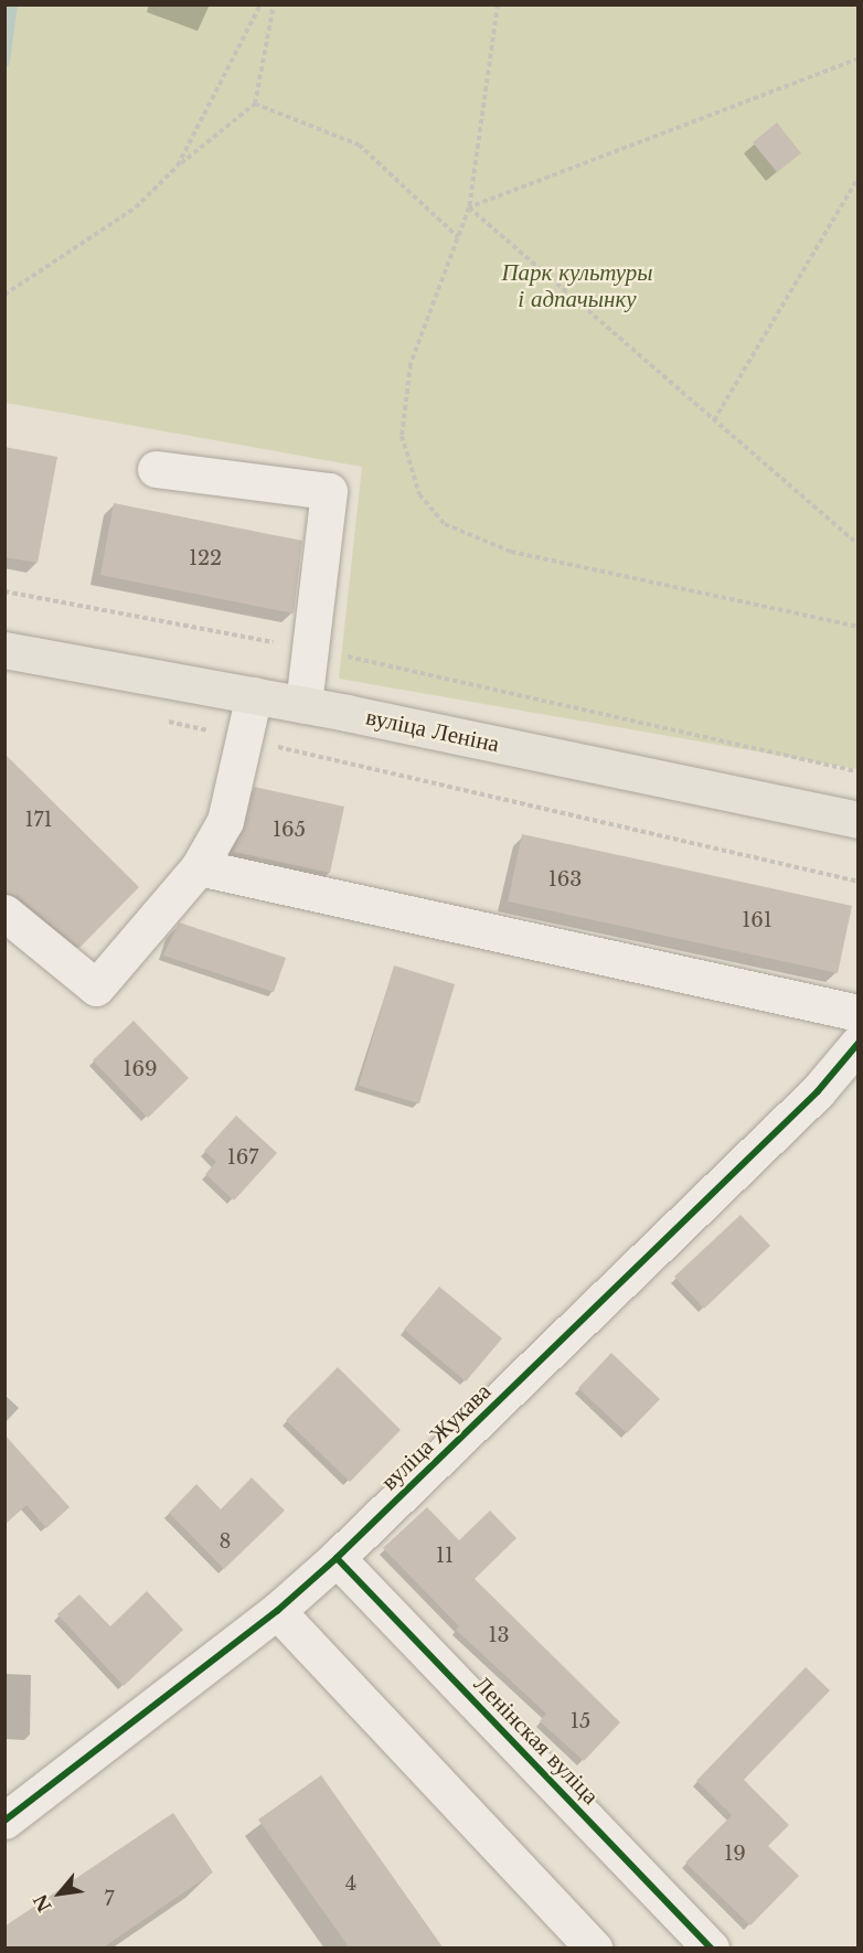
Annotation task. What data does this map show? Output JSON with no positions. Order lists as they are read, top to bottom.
{
  "streets": {
    "main road": ["вуліца Леніна"],
    "street": ["вуліца Жукава", "Ленінская вуліца"]
  },
  "crossings": [
    ["вуліца Жукава", "Ленінская вуліца"]
  ],
  "parks": ["Парк культуры і адпачынку"],
  "house_numbers": [
    "122",
    "171",
    "165",
    "163",
    "161",
    "169",
    "167",
    "8",
    "11",
    "13",
    "15",
    "19",
    "4",
    "7"
  ],
  "north": "bottom left"
}
